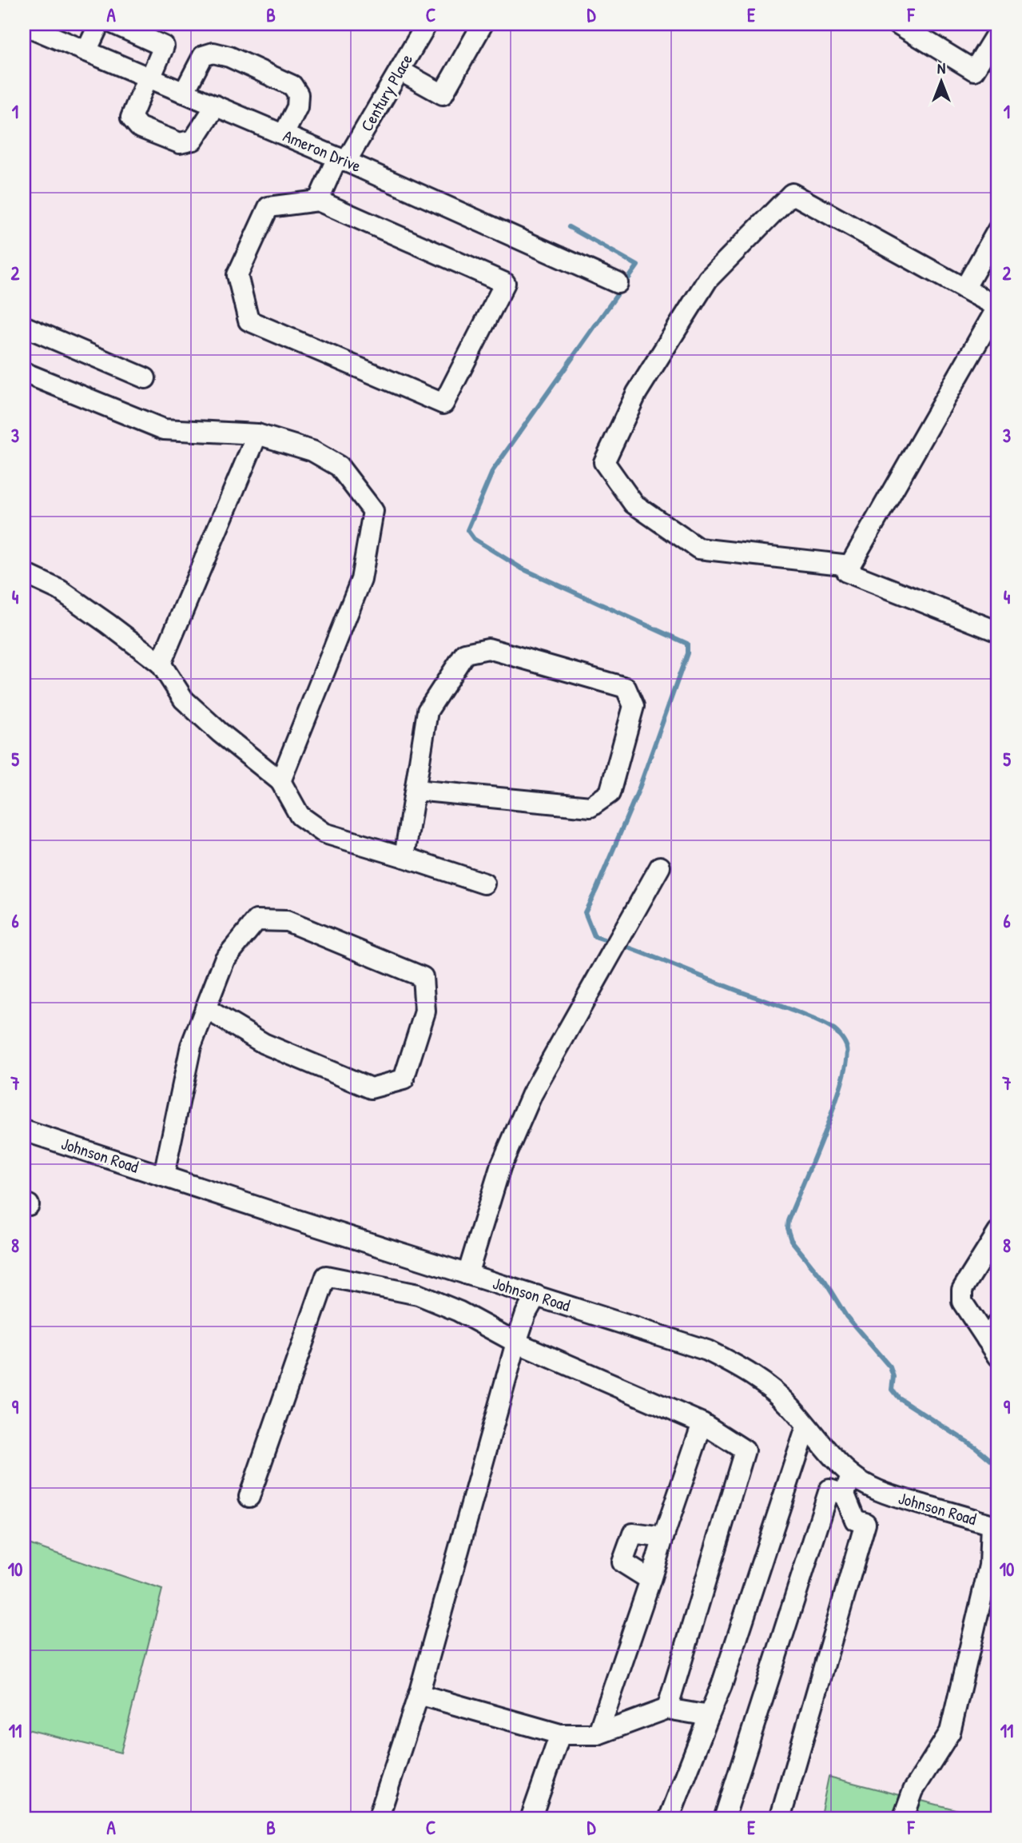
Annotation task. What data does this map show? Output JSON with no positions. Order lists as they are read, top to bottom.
{
  "streets": {
    "street": ["Century Place", "Ameron Drive", "Johnson Road"]
  },
  "crossings": [
    ["Century Place", "Ameron Drive"]
  ],
  "north": "top",
  "grid": {
    "columns": [
      "A",
      "B",
      "C",
      "D",
      "E",
      "F"
    ],
    "rows": [
      "1",
      "2",
      "3",
      "4",
      "5",
      "6",
      "7",
      "8",
      "9",
      "10",
      "11"
    ]
  }
}
